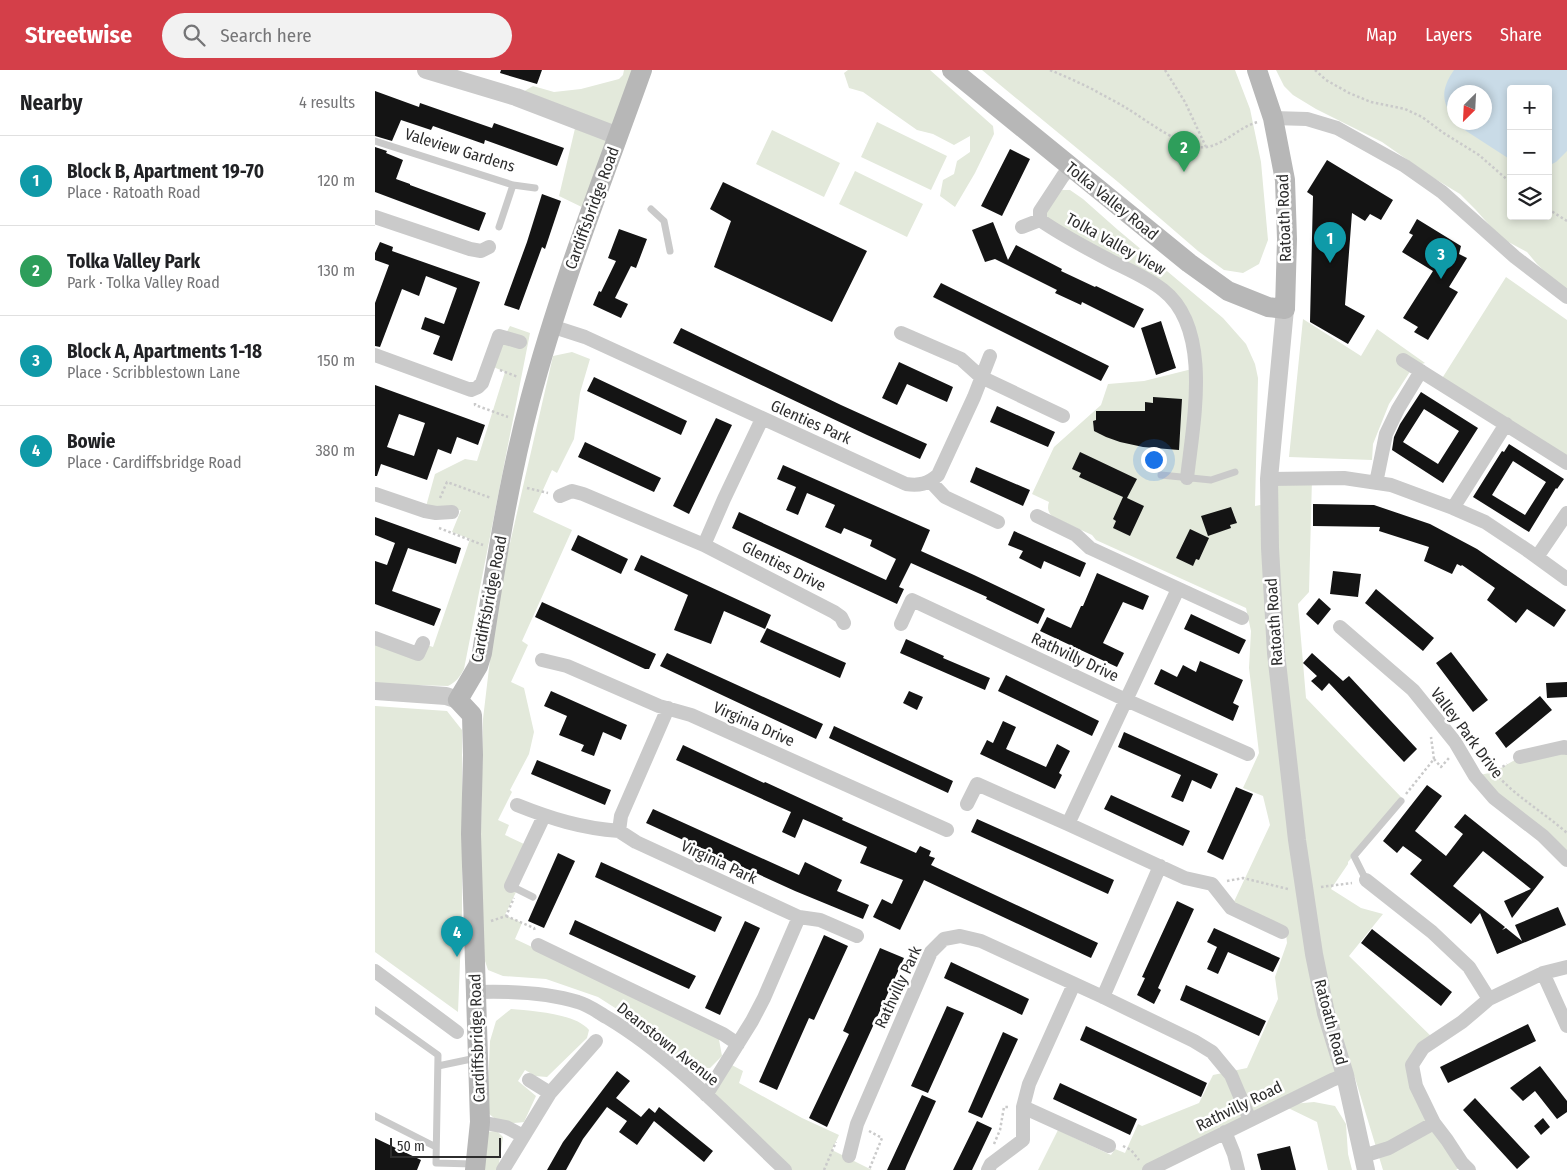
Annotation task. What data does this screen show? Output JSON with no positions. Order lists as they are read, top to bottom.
{
  "streets": {
    "main road": ["Tolka Valley Road", "Cardiffsbridge Road", "Ratoath Road"],
    "street": [
      "Tolka Valley View",
      "Glenties Park",
      "Glenties Drive",
      "Rathvilly Drive",
      "Virginia Drive",
      "Valley Park Drive",
      "Virginia Park",
      "Rathvilly Park",
      "Deanstown Avenue",
      "Rathvilly Road"
    ],
    "lane": ["Valeview Gardens"]
  },
  "crossings": [
    ["Tolka Valley Road", "Ratoath Road"],
    ["Tolka Valley Road", "Tolka Valley View"],
    ["Cardiffsbridge Road", "Glenties Park"],
    ["Cardiffsbridge Road", "Deanstown Avenue"],
    ["Ratoath Road", "Rathvilly Road"],
    ["Rathvilly Park", "Rathvilly Road"]
  ],
  "scale_bar": "50 m",
  "north": "bottom left",
  "page": {
    "header": "Streetwise",
    "search": "Search here",
    "nav": ["Map", "Layers", "Share"],
    "heading": ["Nearby", "4 results"],
    "map_buttons": ["+", "−"],
    "pins": [
      "2",
      "1",
      "3",
      "4"
    ],
    "list": [
      {
        "mark": "1",
        "name": "Block B, Apartment 19-70",
        "note": "Place · Ratoath Road",
        "value": "120 m"
      },
      {
        "mark": "2",
        "name": "Tolka Valley Park",
        "note": "Park · Tolka Valley Road",
        "value": "130 m"
      },
      {
        "mark": "3",
        "name": "Block A, Apartments 1-18",
        "note": "Place · Scribblestown Lane",
        "value": "150 m"
      },
      {
        "mark": "4",
        "name": "Bowie",
        "note": "Place · Cardiffsbridge Road",
        "value": "380 m"
      }
    ],
    "scale": "50 m"
  }
}
